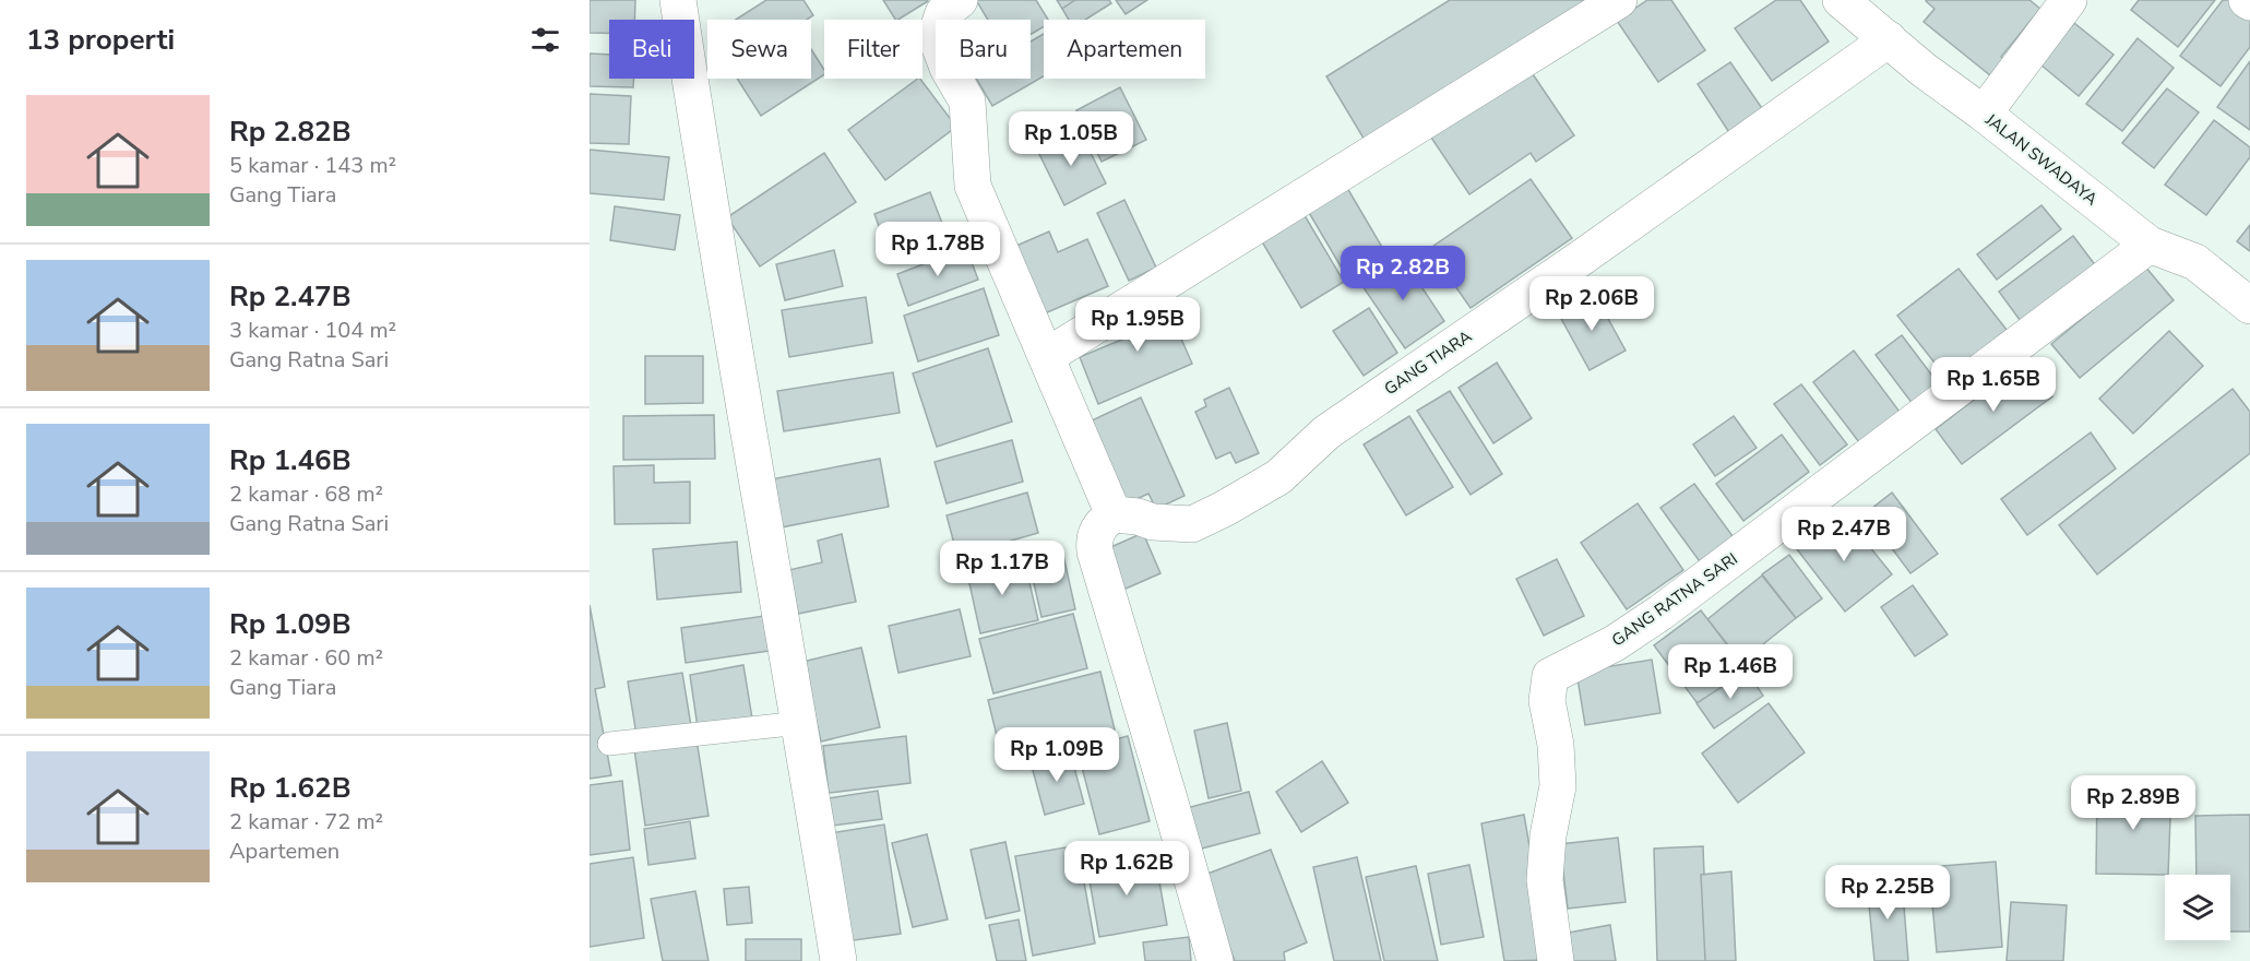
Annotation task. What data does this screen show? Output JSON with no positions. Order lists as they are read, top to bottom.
{
  "streets": {
    "street": ["JALAN SWADAYA", "GANG TIARA", "GANG RATNA SARI"]
  },
  "crossings": [
    ["JALAN SWADAYA", "GANG TIARA"],
    ["JALAN SWADAYA", "GANG RATNA SARI"]
  ],
  "page": {
    "heading": "13 properti",
    "chip": [
      "Beli",
      "Sewa",
      "Filter",
      "Baru",
      "Apartemen"
    ],
    "list": [
      {
        "name": "Rp 2.82B",
        "note": "5 kamar · 143 m² · Gang Tiara"
      },
      {
        "name": "Rp 2.47B",
        "note": "3 kamar · 104 m² · Gang Ratna Sari"
      },
      {
        "name": "Rp 1.46B",
        "note": "2 kamar · 68 m² · Gang Ratna Sari"
      },
      {
        "name": "Rp 1.09B",
        "note": "2 kamar · 60 m² · Gang Tiara"
      },
      {
        "name": "Rp 1.62B",
        "note": "2 kamar · 72 m² · Apartemen"
      }
    ],
    "price": [
      "Rp 1.05B",
      "Rp 1.78B",
      "Rp 2.82B",
      "Rp 2.06B",
      "Rp 1.95B",
      "Rp 1.65B",
      "Rp 2.47B",
      "Rp 1.17B",
      "Rp 1.46B",
      "Rp 1.09B",
      "Rp 2.89B",
      "Rp 1.62B",
      "Rp 2.25B"
    ]
  }
}
